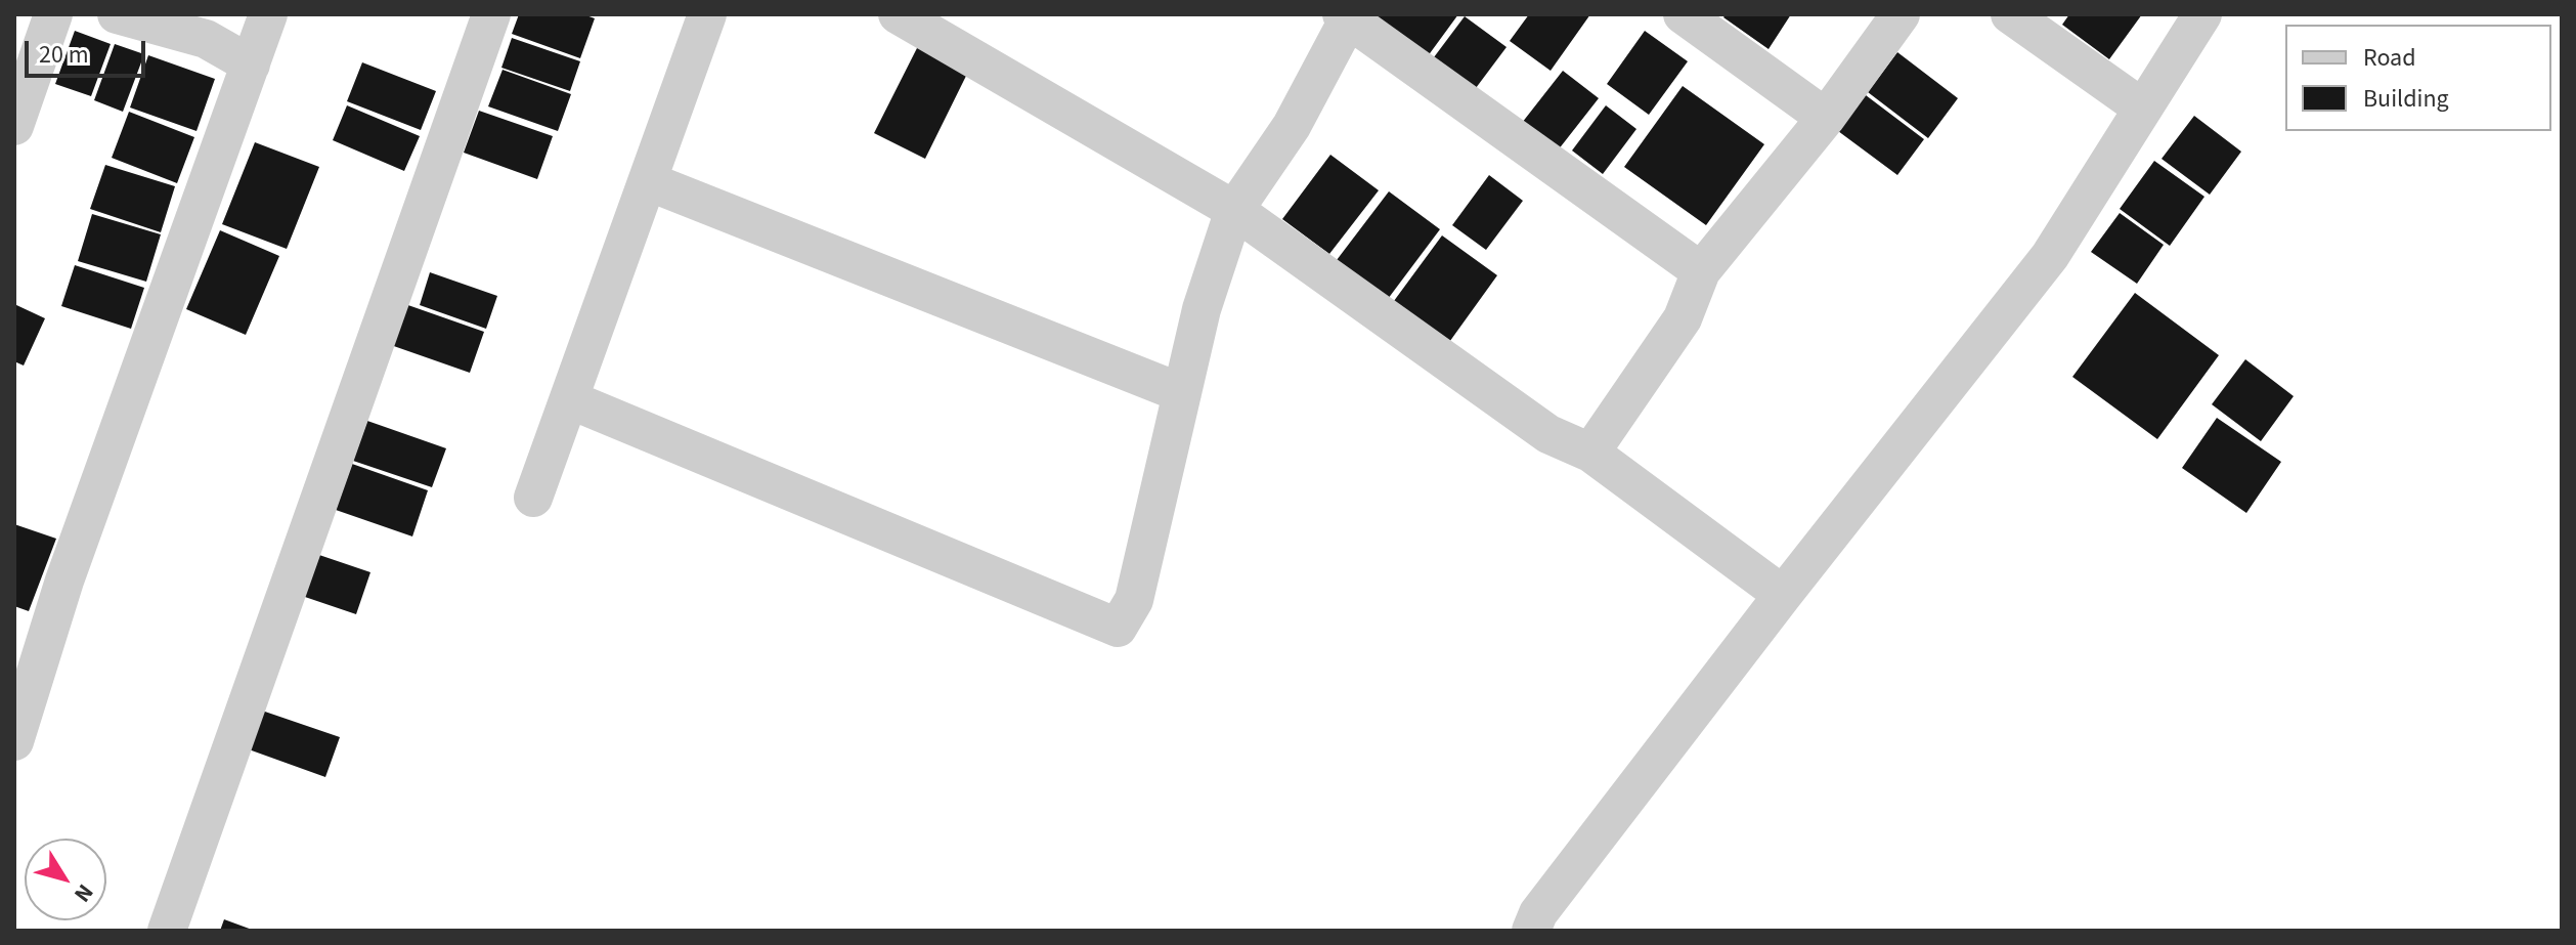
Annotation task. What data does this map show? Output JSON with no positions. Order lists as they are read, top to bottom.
{
  "legend": ["Road", "Building"],
  "scale_bar": "20 m",
  "north": "bottom right"
}
